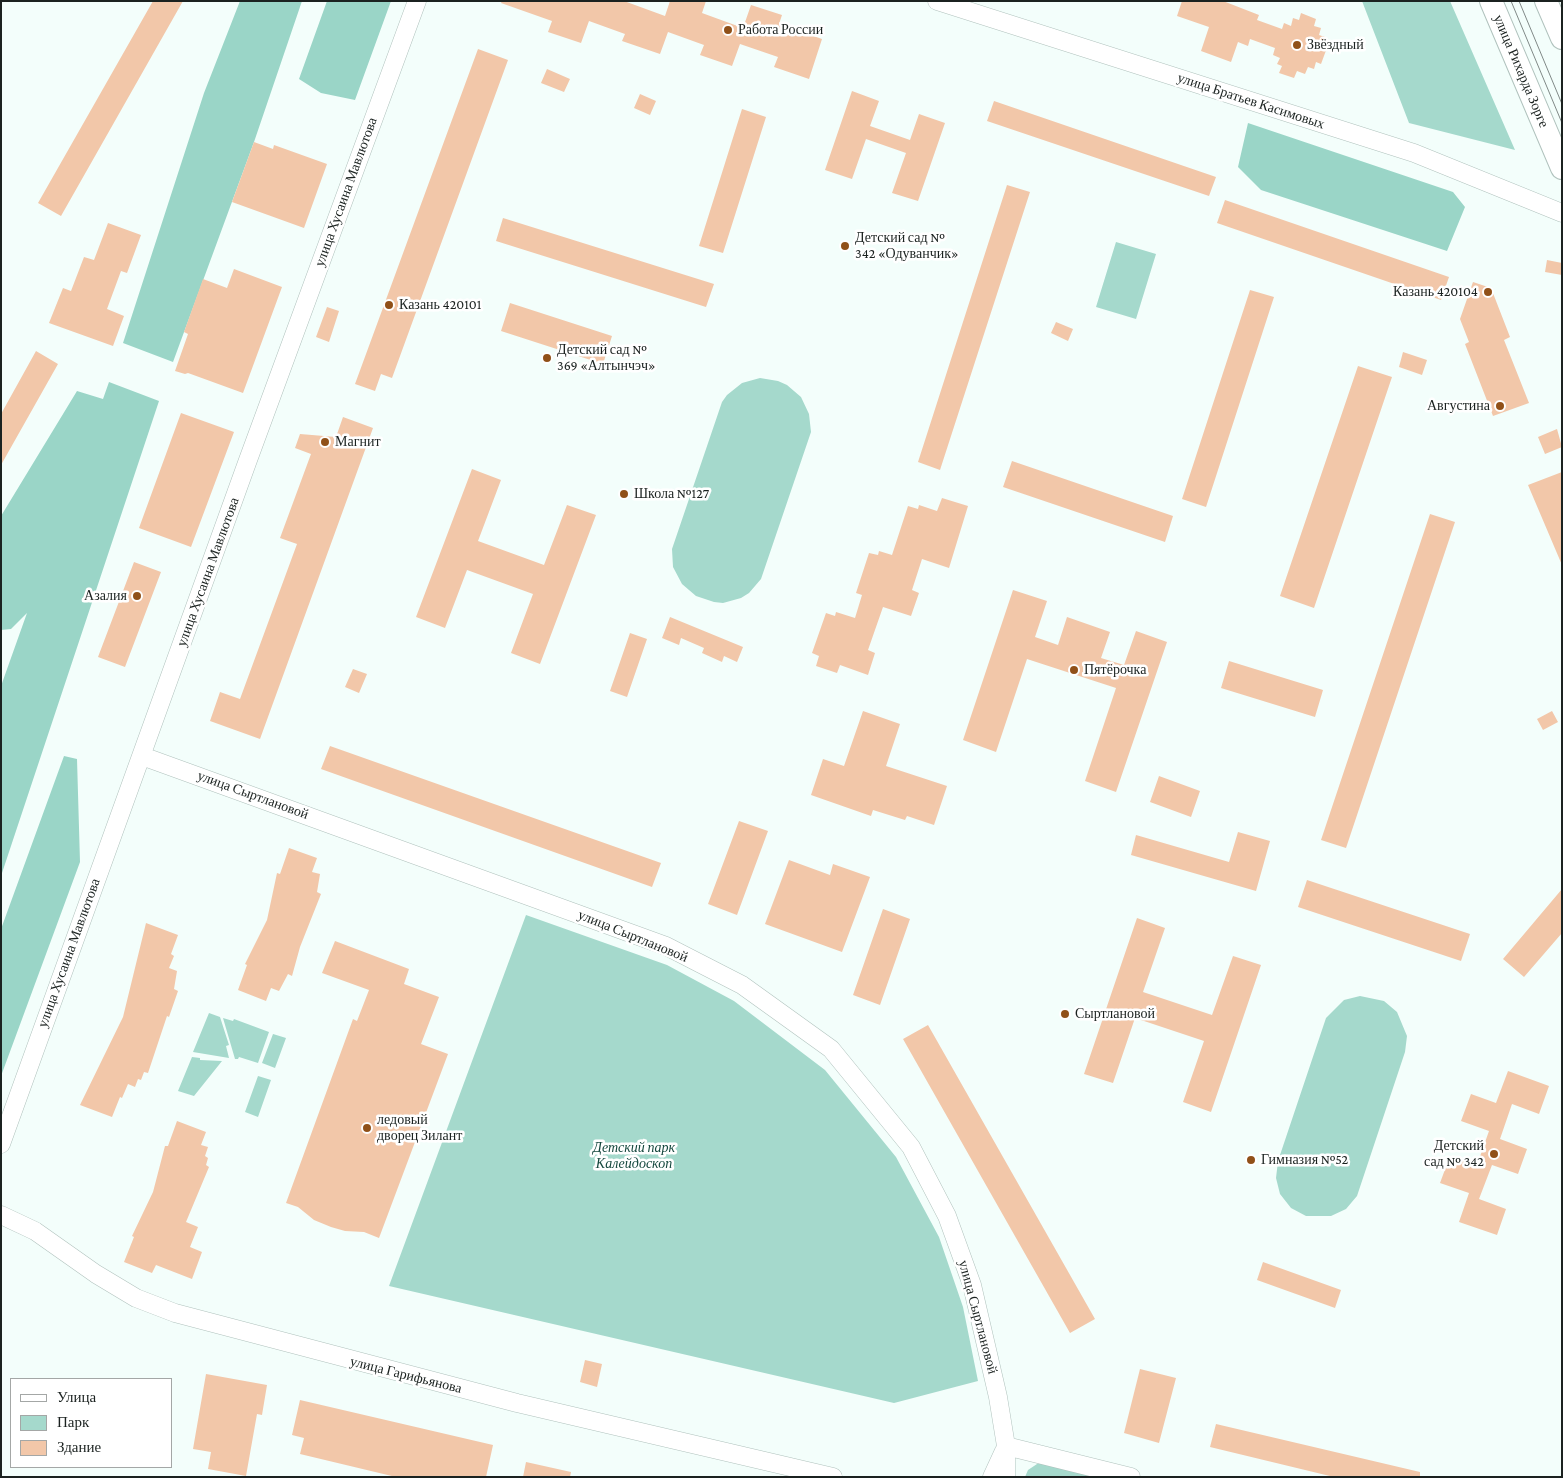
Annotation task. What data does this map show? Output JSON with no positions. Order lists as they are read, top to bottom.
{
  "streets": {
    "main road": ["улица Рихарда Зорге"],
    "street": [
      "улица Братьев Касимовых",
      "улица Хусаина Мавлютова",
      "улица Сыртлановой",
      "улица Гарифьянова"
    ]
  },
  "crossings": [
    ["улица Хусаина Мавлютова", "улица Сыртлановой"]
  ],
  "parks": ["Детский парк Калейдоскоп"],
  "places": [
    "Работа России",
    "Звёздный",
    "Детский сад № 342 «Одуванчик»",
    "Казань 420104",
    "Казань 420101",
    "Детский сад № 369 «Алтынчэч»",
    "Августина",
    "Магнит",
    "Школа №127",
    "Азалия",
    "Пятёрочка",
    "Сыртлановой",
    "ледовый дворец Зилант",
    "Детский сад № 342",
    "Гимназия №52"
  ],
  "legend": ["Улица", "Парк", "Здание"]
}
